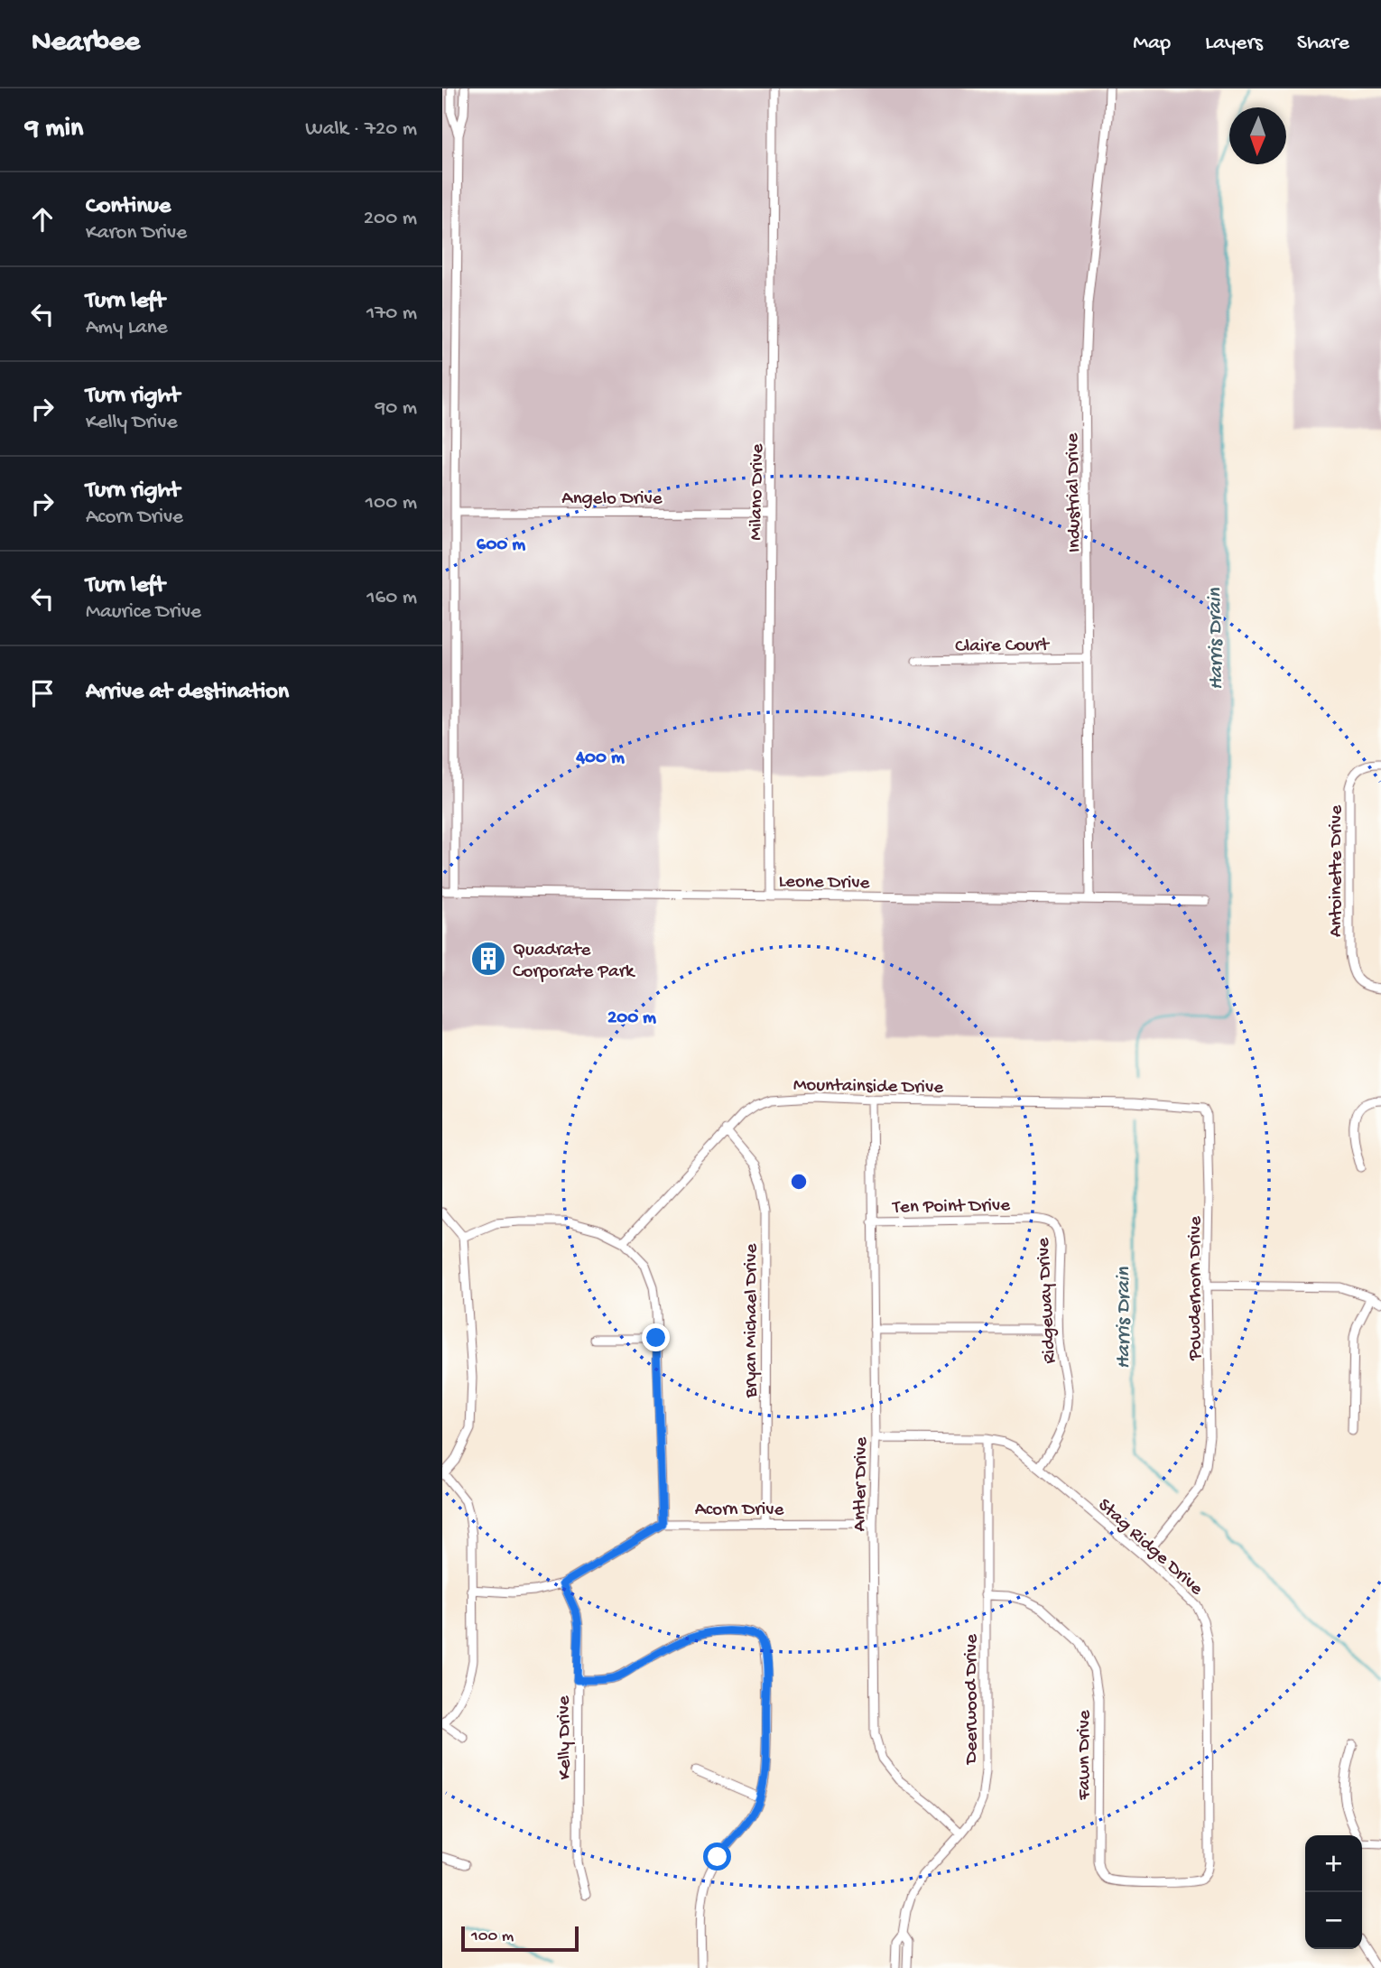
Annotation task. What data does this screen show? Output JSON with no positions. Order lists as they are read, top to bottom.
{
  "streets": {
    "street": [
      "Milano Drive",
      "Industrial Drive",
      "Angelo Drive",
      "Claire Court",
      "Antoinette Drive",
      "Leone Drive",
      "Mountainside Drive",
      "Ten Point Drive",
      "Powderhorn Drive",
      "Ridgeway Drive",
      "Bryan Michael Drive",
      "Antler Drive",
      "Acorn Drive",
      "Stag Ridge Drive",
      "Deerwood Drive",
      "Kelly Drive",
      "Fawn Drive"
    ]
  },
  "crossings": [
    ["Milano Drive", "Angelo Drive"],
    ["Milano Drive", "Leone Drive"],
    ["Industrial Drive", "Claire Court"],
    ["Industrial Drive", "Leone Drive"],
    ["Mountainside Drive", "Powderhorn Drive"],
    ["Mountainside Drive", "Bryan Michael Drive"],
    ["Mountainside Drive", "Antler Drive"],
    ["Ten Point Drive", "Ridgeway Drive"],
    ["Ten Point Drive", "Antler Drive"],
    ["Powderhorn Drive", "Stag Ridge Drive"],
    ["Ridgeway Drive", "Stag Ridge Drive"],
    ["Bryan Michael Drive", "Acorn Drive"],
    ["Antler Drive", "Acorn Drive"],
    ["Antler Drive", "Stag Ridge Drive"],
    ["Antler Drive", "Deerwood Drive"],
    ["Stag Ridge Drive", "Deerwood Drive"],
    ["Stag Ridge Drive", "Fawn Drive"],
    ["Deerwood Drive", "Fawn Drive"]
  ],
  "water": ["Harris Drain"],
  "places": {
    "building": ["Quadrate Corporate Park"]
  },
  "scale_bar": "100 m",
  "north": "bottom",
  "page": {
    "header": "Nearbee",
    "nav": ["Map", "Layers", "Share"],
    "heading": ["9 min", "Walk · 720 m"],
    "list": [
      ["Continue", "Karon Drive", "200 m"],
      ["Turn left", "Amy Lane", "170 m"],
      ["Turn right", "Kelly Drive", "90 m"],
      ["Turn right", "Acorn Drive", "100 m"],
      ["Turn left", "Maurice Drive", "160 m"],
      "Arrive at destination"
    ],
    "map_buttons": ["+", "−"],
    "scale": "100 m"
  },
  "rings": ["600 m", "400 m", "200 m"]
}
